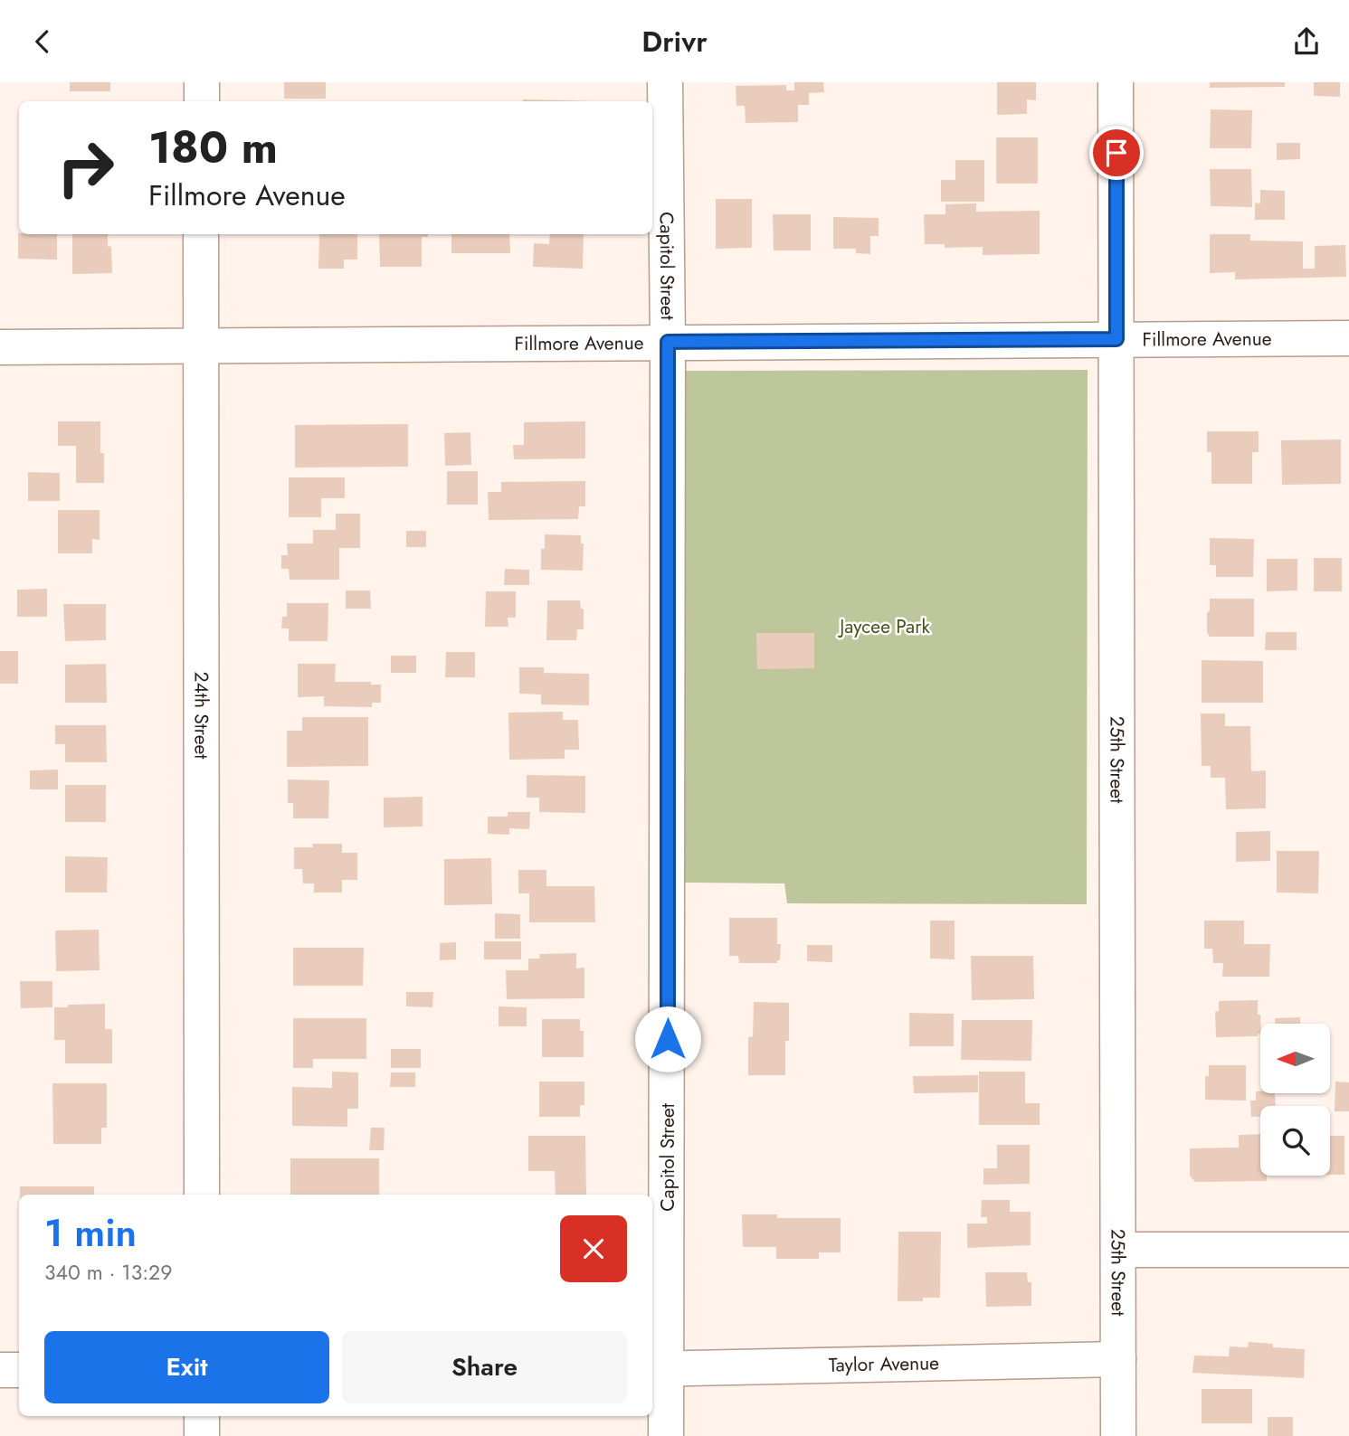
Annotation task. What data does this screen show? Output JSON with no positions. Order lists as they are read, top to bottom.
{
  "streets": {
    "street": [
      "Capitol Street",
      "Fillmore Avenue",
      "24th Street",
      "25th Street",
      "Taylor Avenue"
    ]
  },
  "crossings": [
    ["Capitol Street", "Fillmore Avenue"],
    ["Capitol Street", "Taylor Avenue"],
    ["Fillmore Avenue", "24th Street"],
    ["Fillmore Avenue", "25th Street"],
    ["25th Street", "Taylor Avenue"]
  ],
  "parks": ["Jaycee Park"],
  "north": "left",
  "page": {
    "header": "Drivr",
    "turn": ["180 m", "Fillmore Avenue"],
    "heading": ["1 min", "340 m · 13:29"],
    "buttons": ["Exit", "Share"]
  }
}
